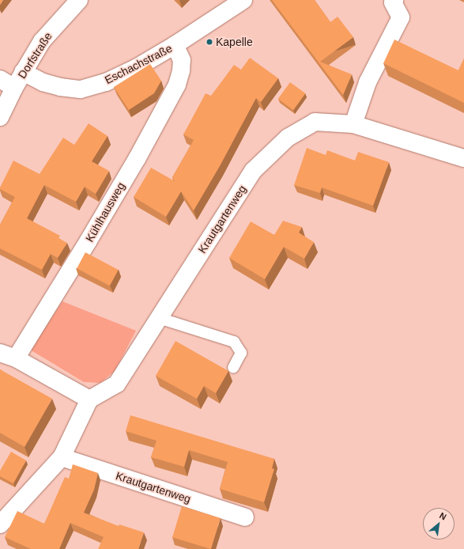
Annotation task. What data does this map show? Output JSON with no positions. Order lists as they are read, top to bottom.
{
  "streets": {
    "street": [
      "Dorfstraße",
      "Eschachstraße",
      "Kühlhausweg",
      "Krautgartenweg"
    ]
  },
  "crossings": [
    ["Dorfstraße", "Eschachstraße"],
    ["Eschachstraße", "Kühlhausweg"]
  ],
  "places": ["Kapelle"],
  "north": "top right"
}
